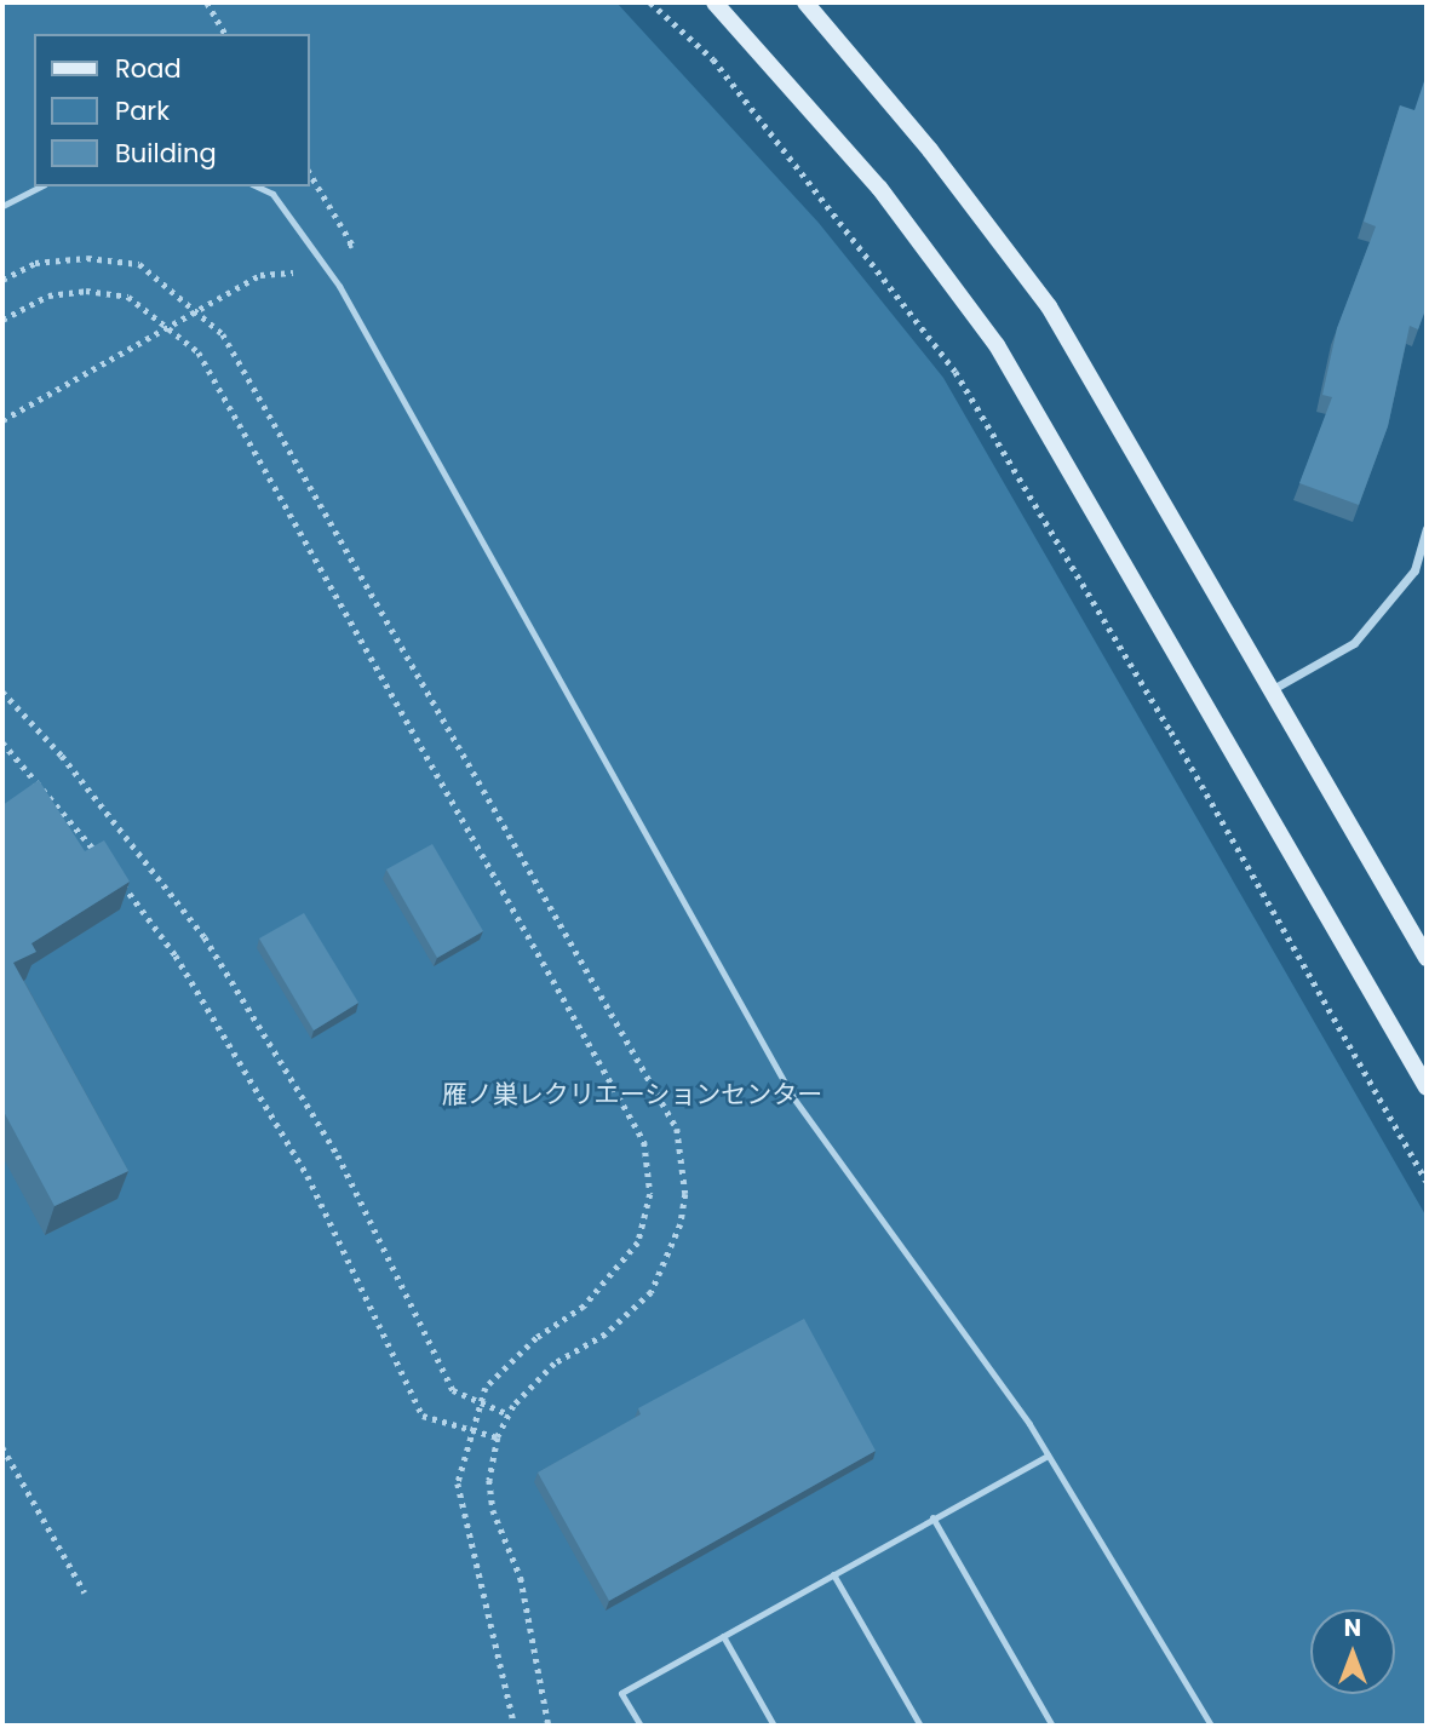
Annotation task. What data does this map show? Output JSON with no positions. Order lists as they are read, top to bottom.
{
  "parks": ["雁ノ巣レクリエーションセンター"],
  "legend": ["Road", "Park", "Building"],
  "north": "top"
}
